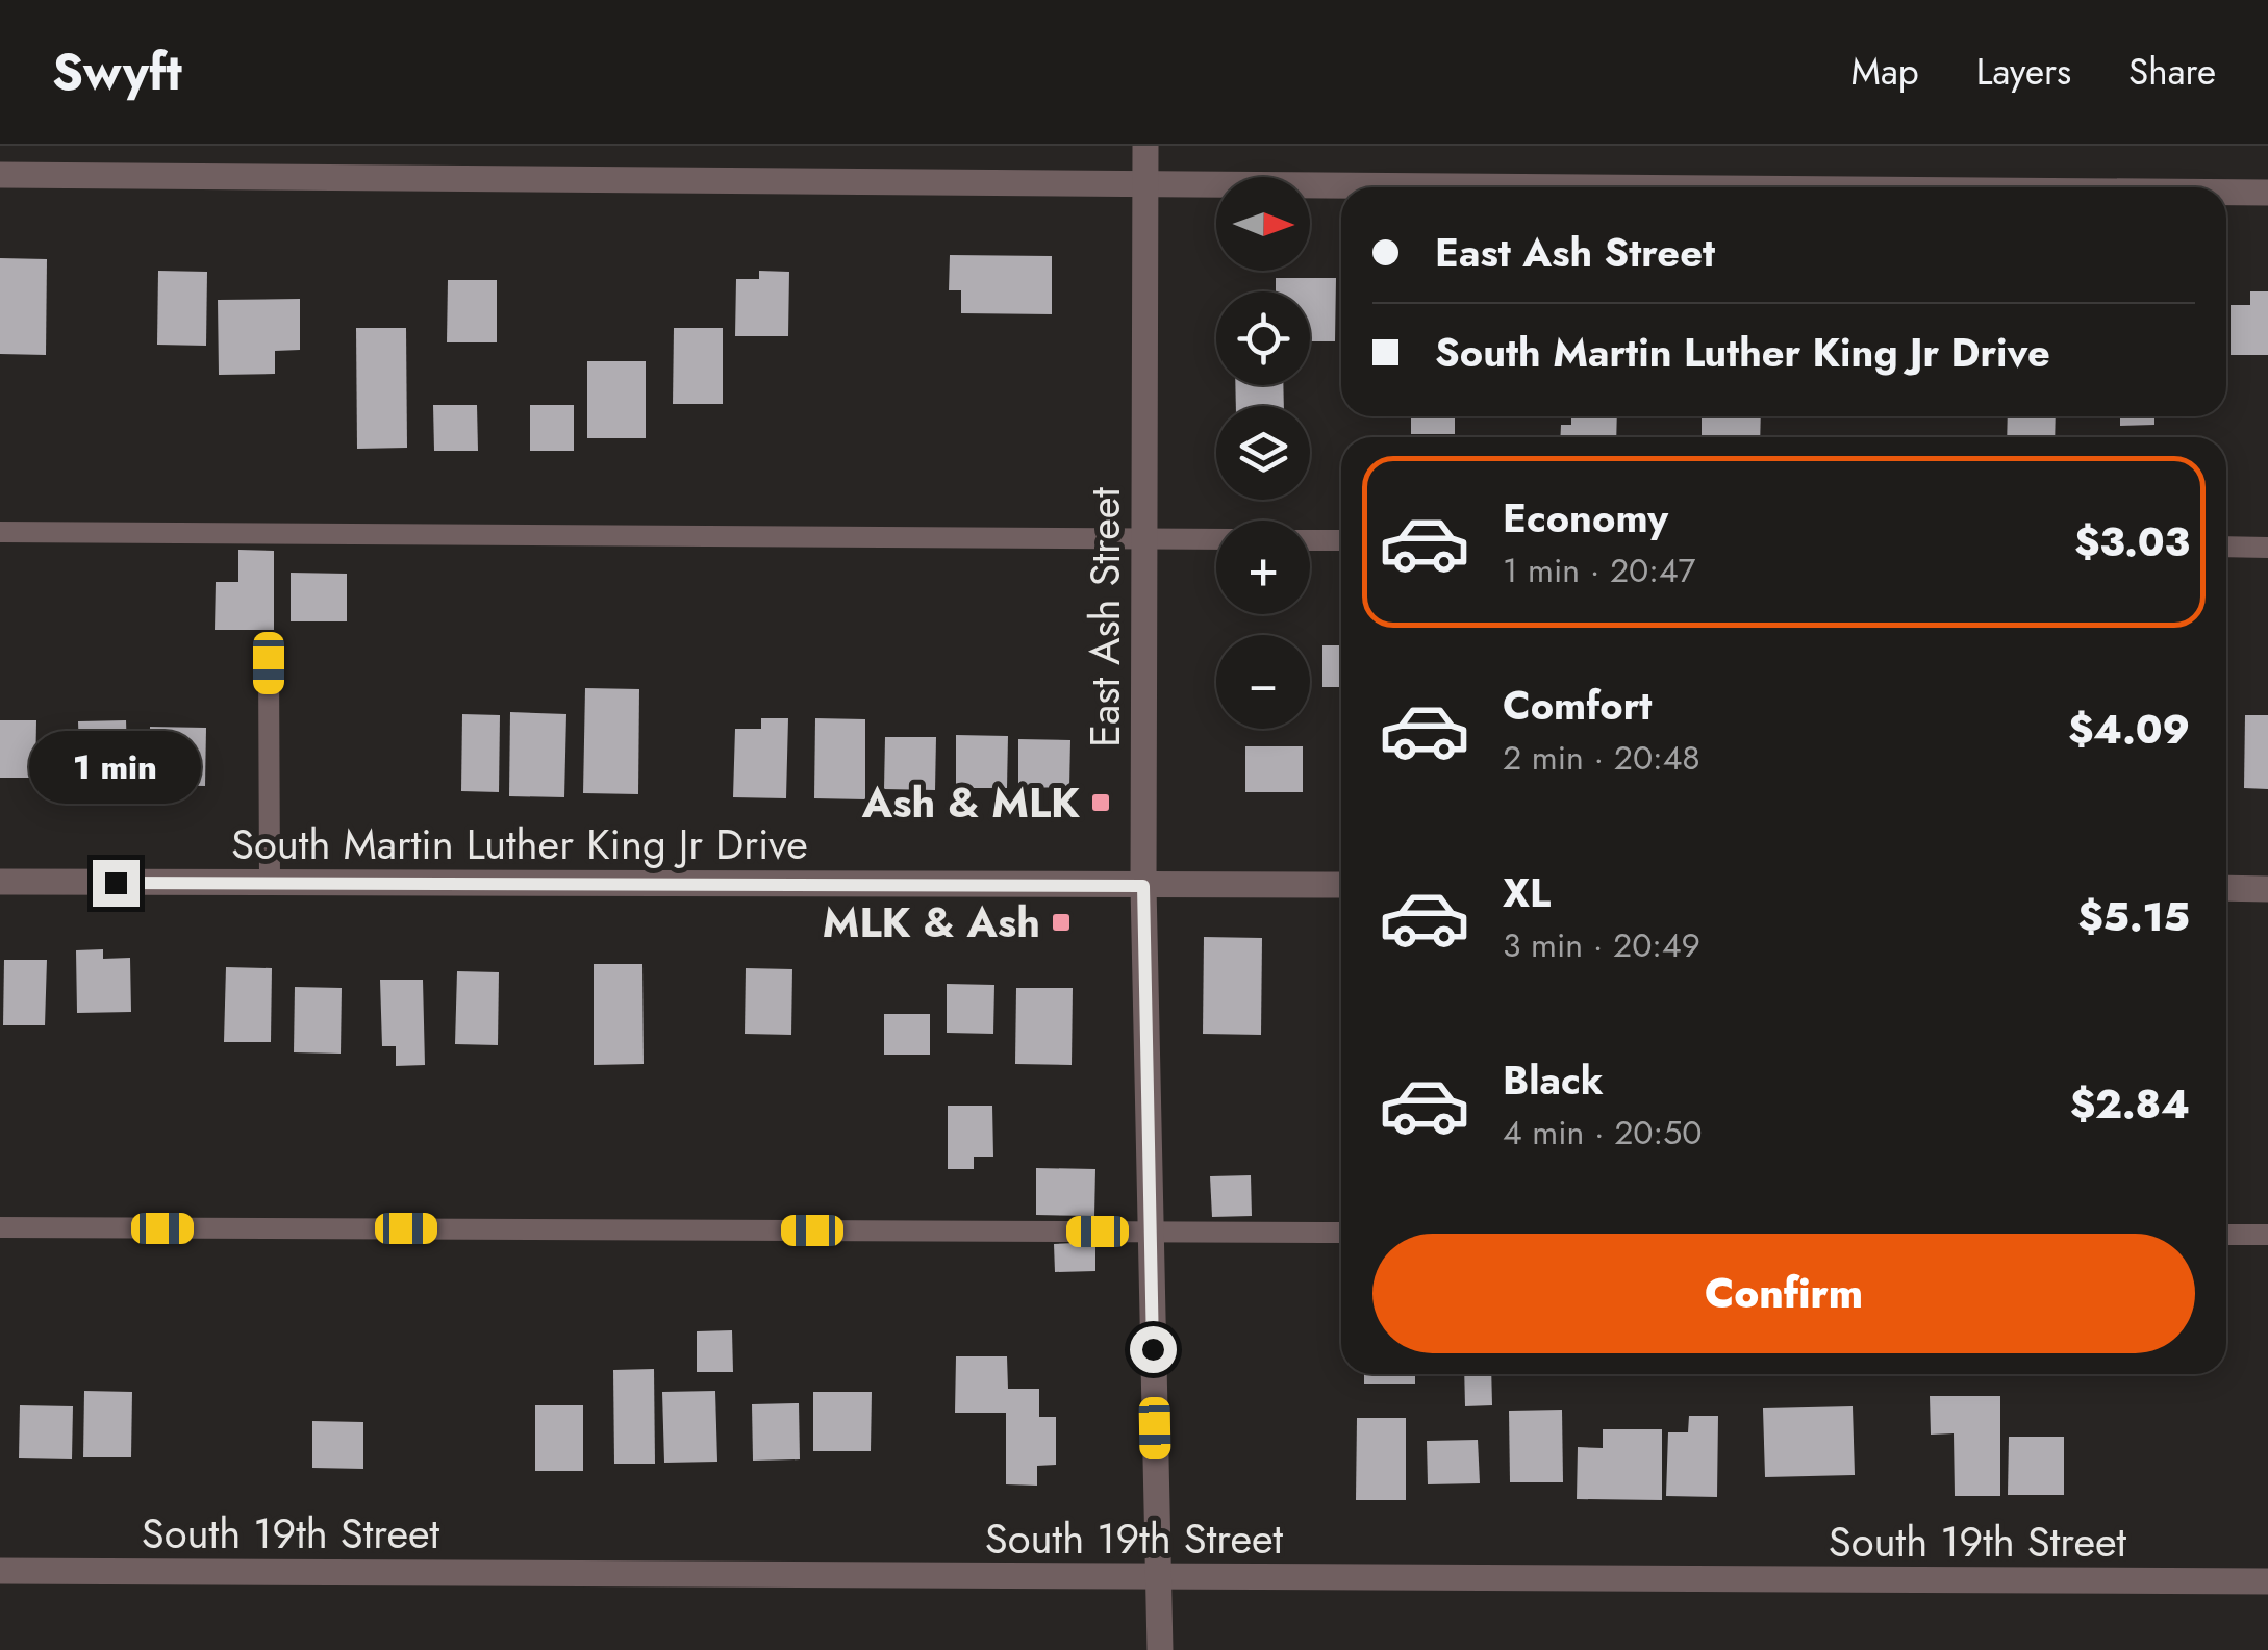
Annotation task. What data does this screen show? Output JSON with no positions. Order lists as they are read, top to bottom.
{
  "streets": {
    "street": ["East Ash Street", "South Martin Luther King Jr Drive", "South 19th Street"]
  },
  "crossings": [
    ["East Ash Street", "South Martin Luther King Jr Drive"],
    ["East Ash Street", "South 19th Street"]
  ],
  "places": {
    "transit": ["Ash & MLK", "MLK & Ash"]
  },
  "north": "right",
  "page": {
    "header": "Swyft",
    "nav": ["Map", "Layers", "Share"],
    "map_buttons": ["+", "−"],
    "banner": ["East Ash Street", "South Martin Luther King Jr Drive"],
    "list": [
      {
        "name": "Economy",
        "note": "1 min · 20:47",
        "value": "$3.03"
      },
      {
        "name": "Comfort",
        "note": "2 min · 20:48",
        "value": "$4.09"
      },
      {
        "name": "XL",
        "note": "3 min · 20:49",
        "value": "$5.15"
      },
      {
        "name": "Black",
        "note": "4 min · 20:50",
        "value": "$2.84"
      }
    ],
    "bubble": "1 min",
    "buttons": "Confirm"
  }
}
